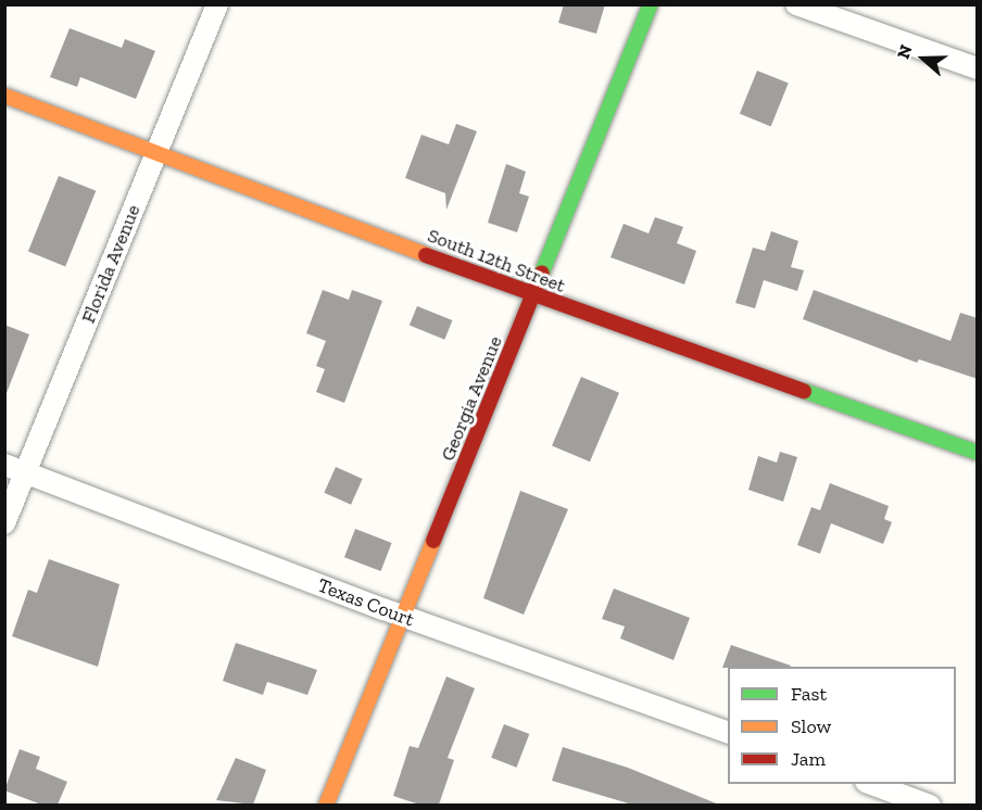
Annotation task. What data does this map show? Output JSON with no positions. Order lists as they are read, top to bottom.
{
  "streets": {
    "street": [
      "South 12th Street",
      "Florida Avenue",
      "Georgia Avenue",
      "Texas Court"
    ]
  },
  "crossings": [
    ["South 12th Street", "Florida Avenue"],
    ["South 12th Street", "Georgia Avenue"],
    ["Florida Avenue", "Texas Court"],
    ["Georgia Avenue", "Texas Court"]
  ],
  "legend": ["Fast", "Slow", "Jam"],
  "north": "left"
}
